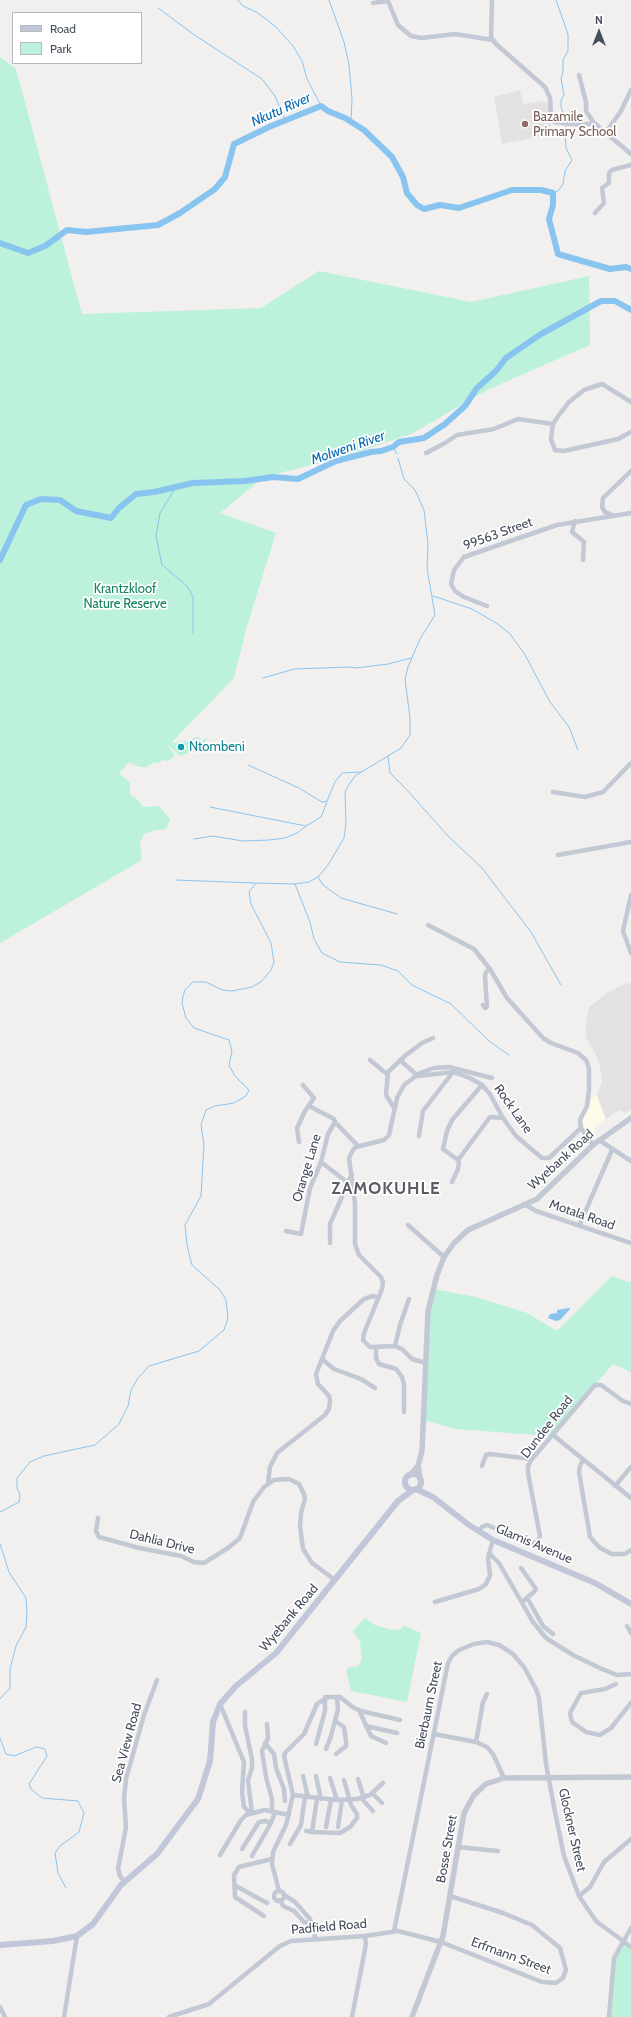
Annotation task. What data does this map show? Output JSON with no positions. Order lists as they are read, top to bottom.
{
  "streets": {
    "main road": ["Wyebank Road", "Glamis Avenue"],
    "street": [
      "99563 Street",
      "Rock Lane",
      "Orange Lane",
      "Motala Road",
      "Dundee Road",
      "Dahlia Drive",
      "Bierbaum Street",
      "Sea View Road",
      "Glockner Street",
      "Bosse Street",
      "Padfield Road",
      "Erfmann Street"
    ]
  },
  "crossings": [
    ["Wyebank Road", "Motala Road"],
    ["Wyebank Road", "Glamis Avenue"],
    ["Wyebank Road", "Sea View Road"],
    ["Dundee Road", "Glamis Avenue"],
    ["Bierbaum Street", "Glockner Street"],
    ["Bierbaum Street", "Bosse Street"],
    ["Bierbaum Street", "Padfield Road"],
    ["Glockner Street", "Bosse Street"],
    ["Bosse Street", "Padfield Road"],
    ["Bosse Street", "Erfmann Street"],
    ["Padfield Road", "Erfmann Street"]
  ],
  "districts": ["ZAMOKUHLE"],
  "water": ["Nkutu River", "Molweni River"],
  "parks": ["Krantzkloof Nature Reserve"],
  "places": ["Bazamile Primary School", "Ntombeni"],
  "legend": ["Road", "Park"],
  "north": "top"
}
